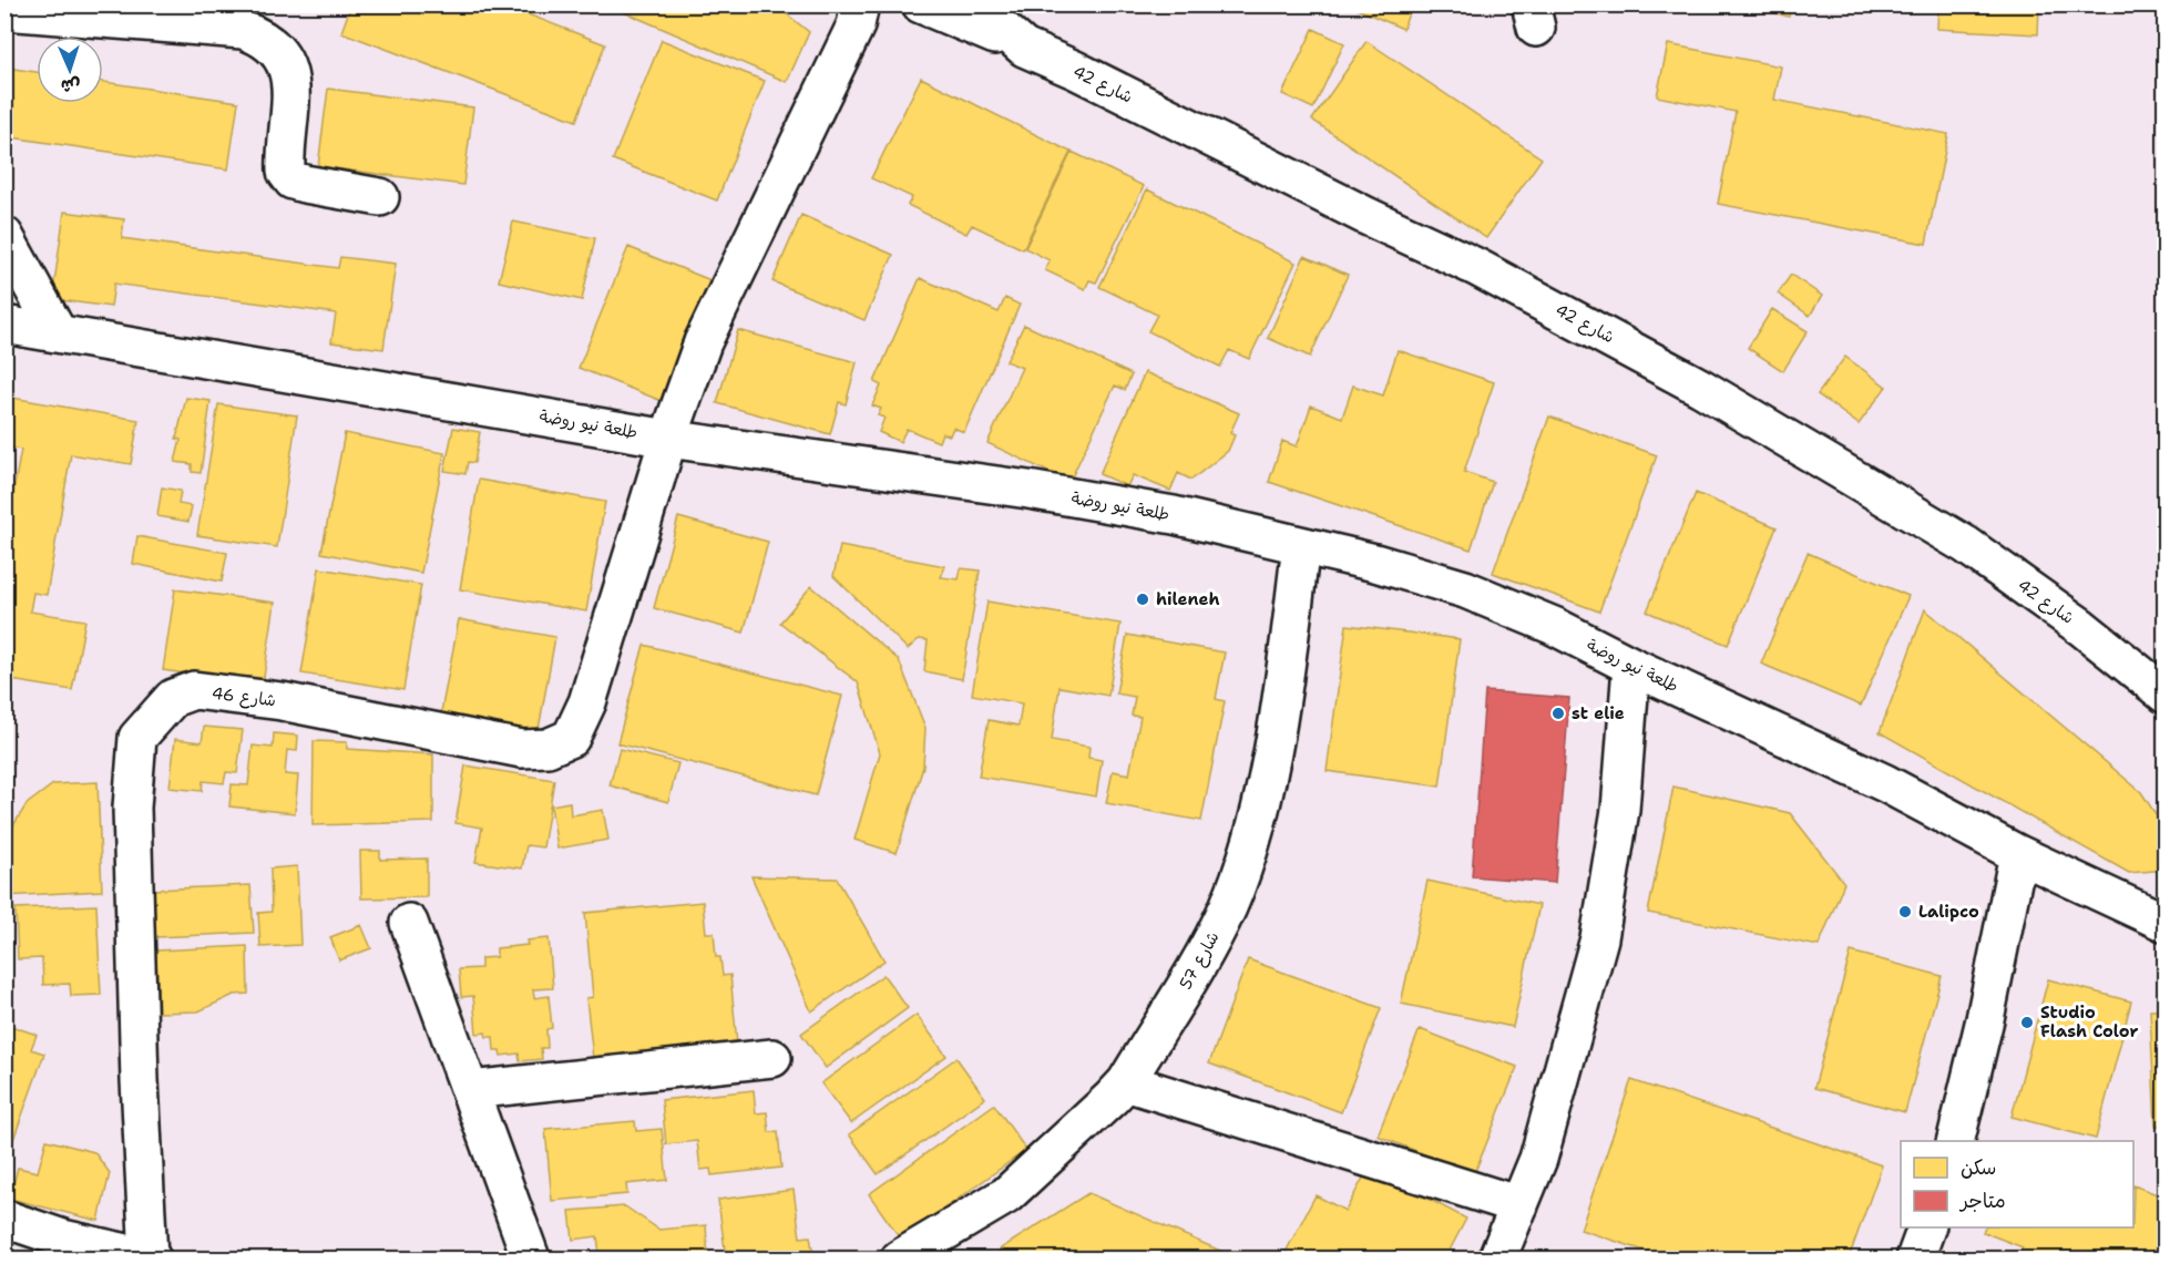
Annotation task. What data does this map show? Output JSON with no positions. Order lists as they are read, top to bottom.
{
  "streets": {
    "street": [
      "شارع 42",
      "طلعة نيو روضة",
      "شارع 46",
      "شارع 57"
    ]
  },
  "crossings": [
    ["طلعة نيو روضة", "شارع 46"],
    ["طلعة نيو روضة", "شارع 57"]
  ],
  "places": [
    "hileneh",
    "st elie",
    "Lalipco",
    "Studio Flash Color"
  ],
  "legend": ["سكن", "متاجر"],
  "north": "bottom"
}
